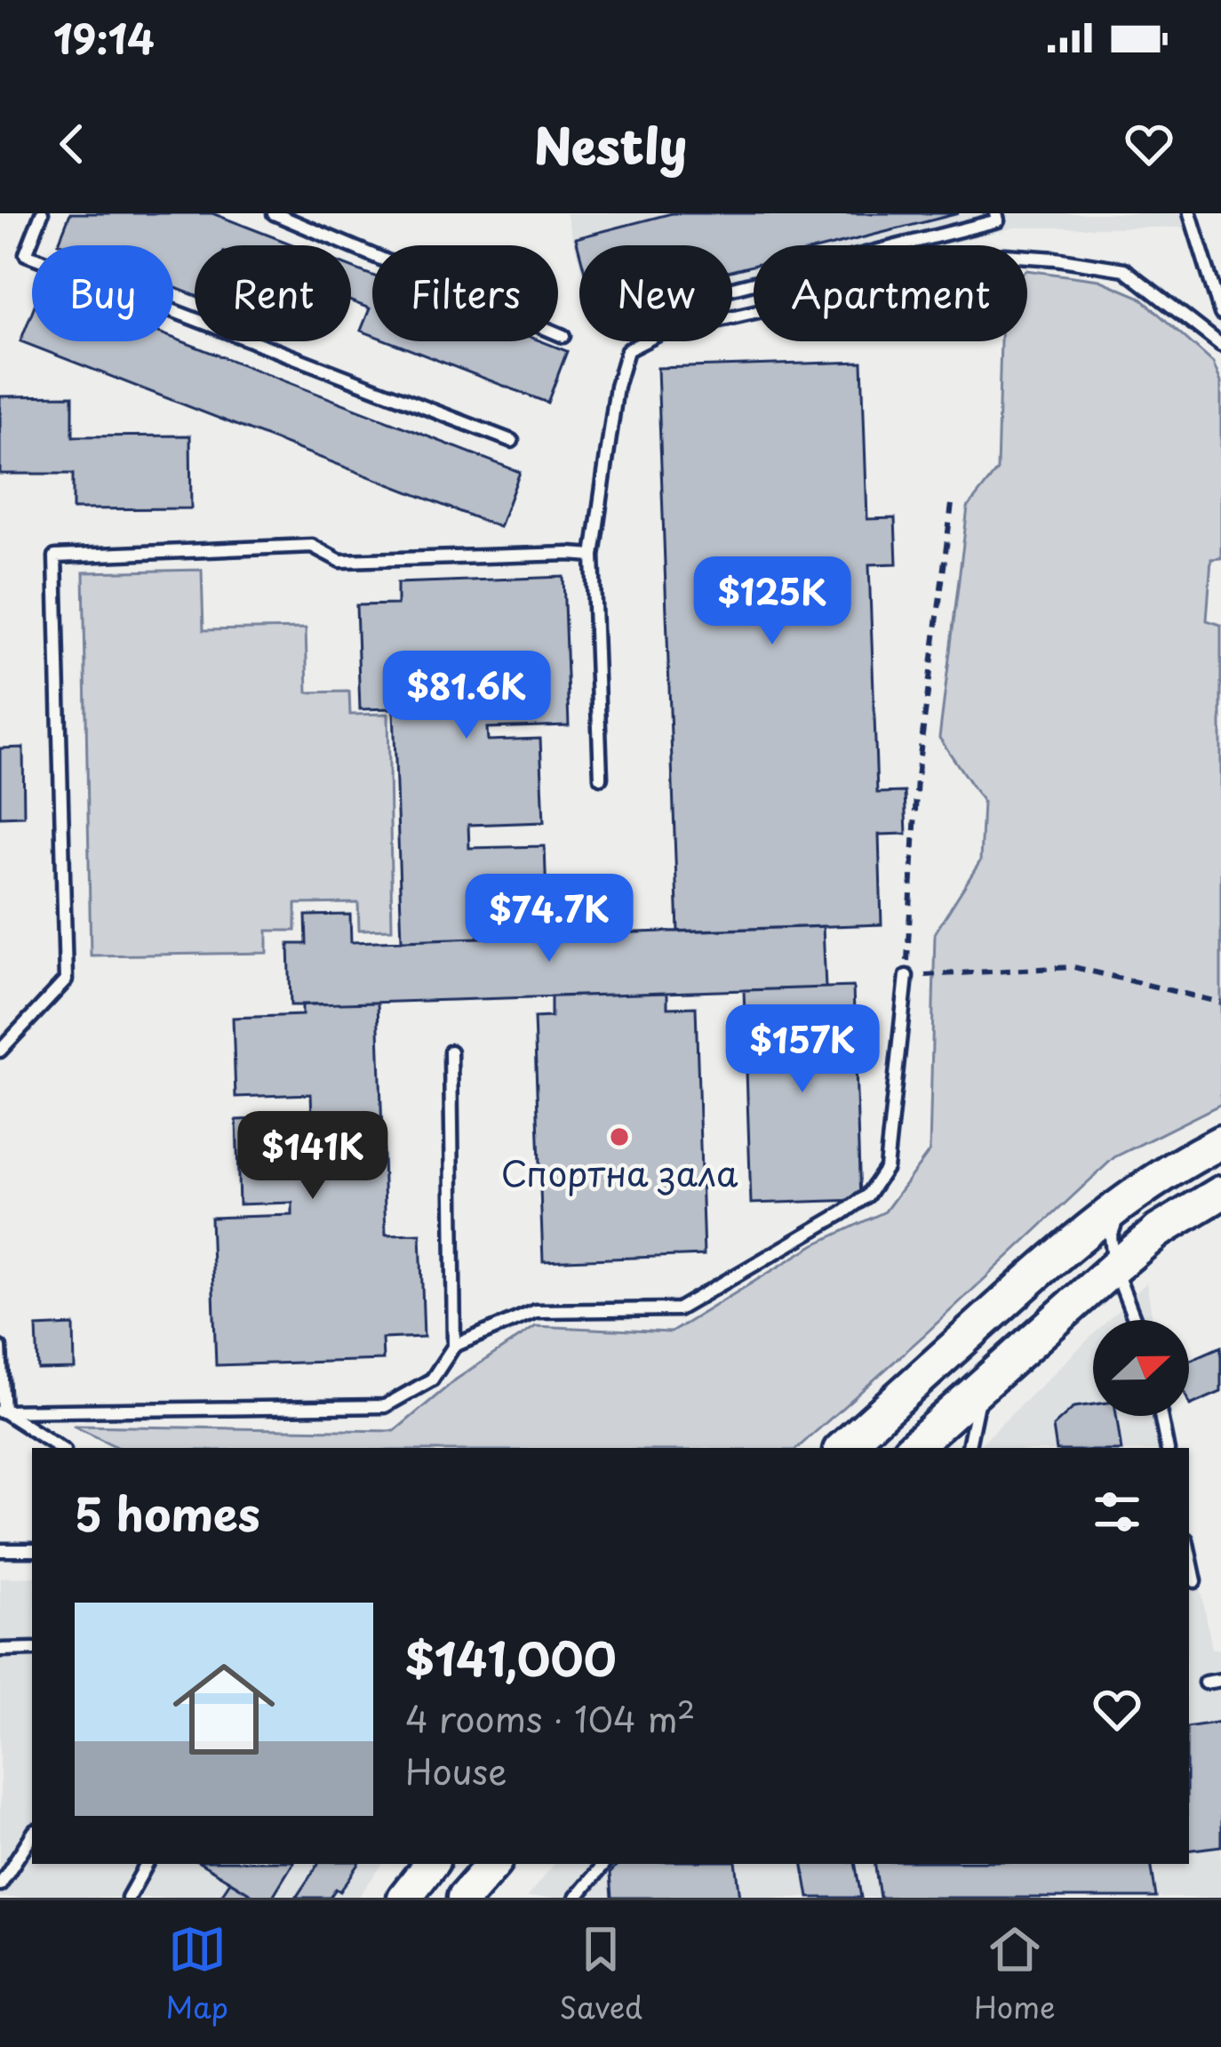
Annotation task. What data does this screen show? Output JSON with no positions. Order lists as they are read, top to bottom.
{
  "places": ["Спортна зала"],
  "north": "right",
  "page": {
    "status": "19:14",
    "header": "Nestly",
    "chip": [
      "Buy",
      "Rent",
      "Filters",
      "New",
      "Apartment"
    ],
    "price": [
      "$125K",
      "$81.6K",
      "$74.7K",
      "$157K",
      "$141K"
    ],
    "heading": "5 homes",
    "list": [
      {
        "name": "$141,000",
        "note": "4 rooms · 104 m² · House"
      }
    ],
    "tabs": ["Map", "Saved", "Home"]
  }
}
